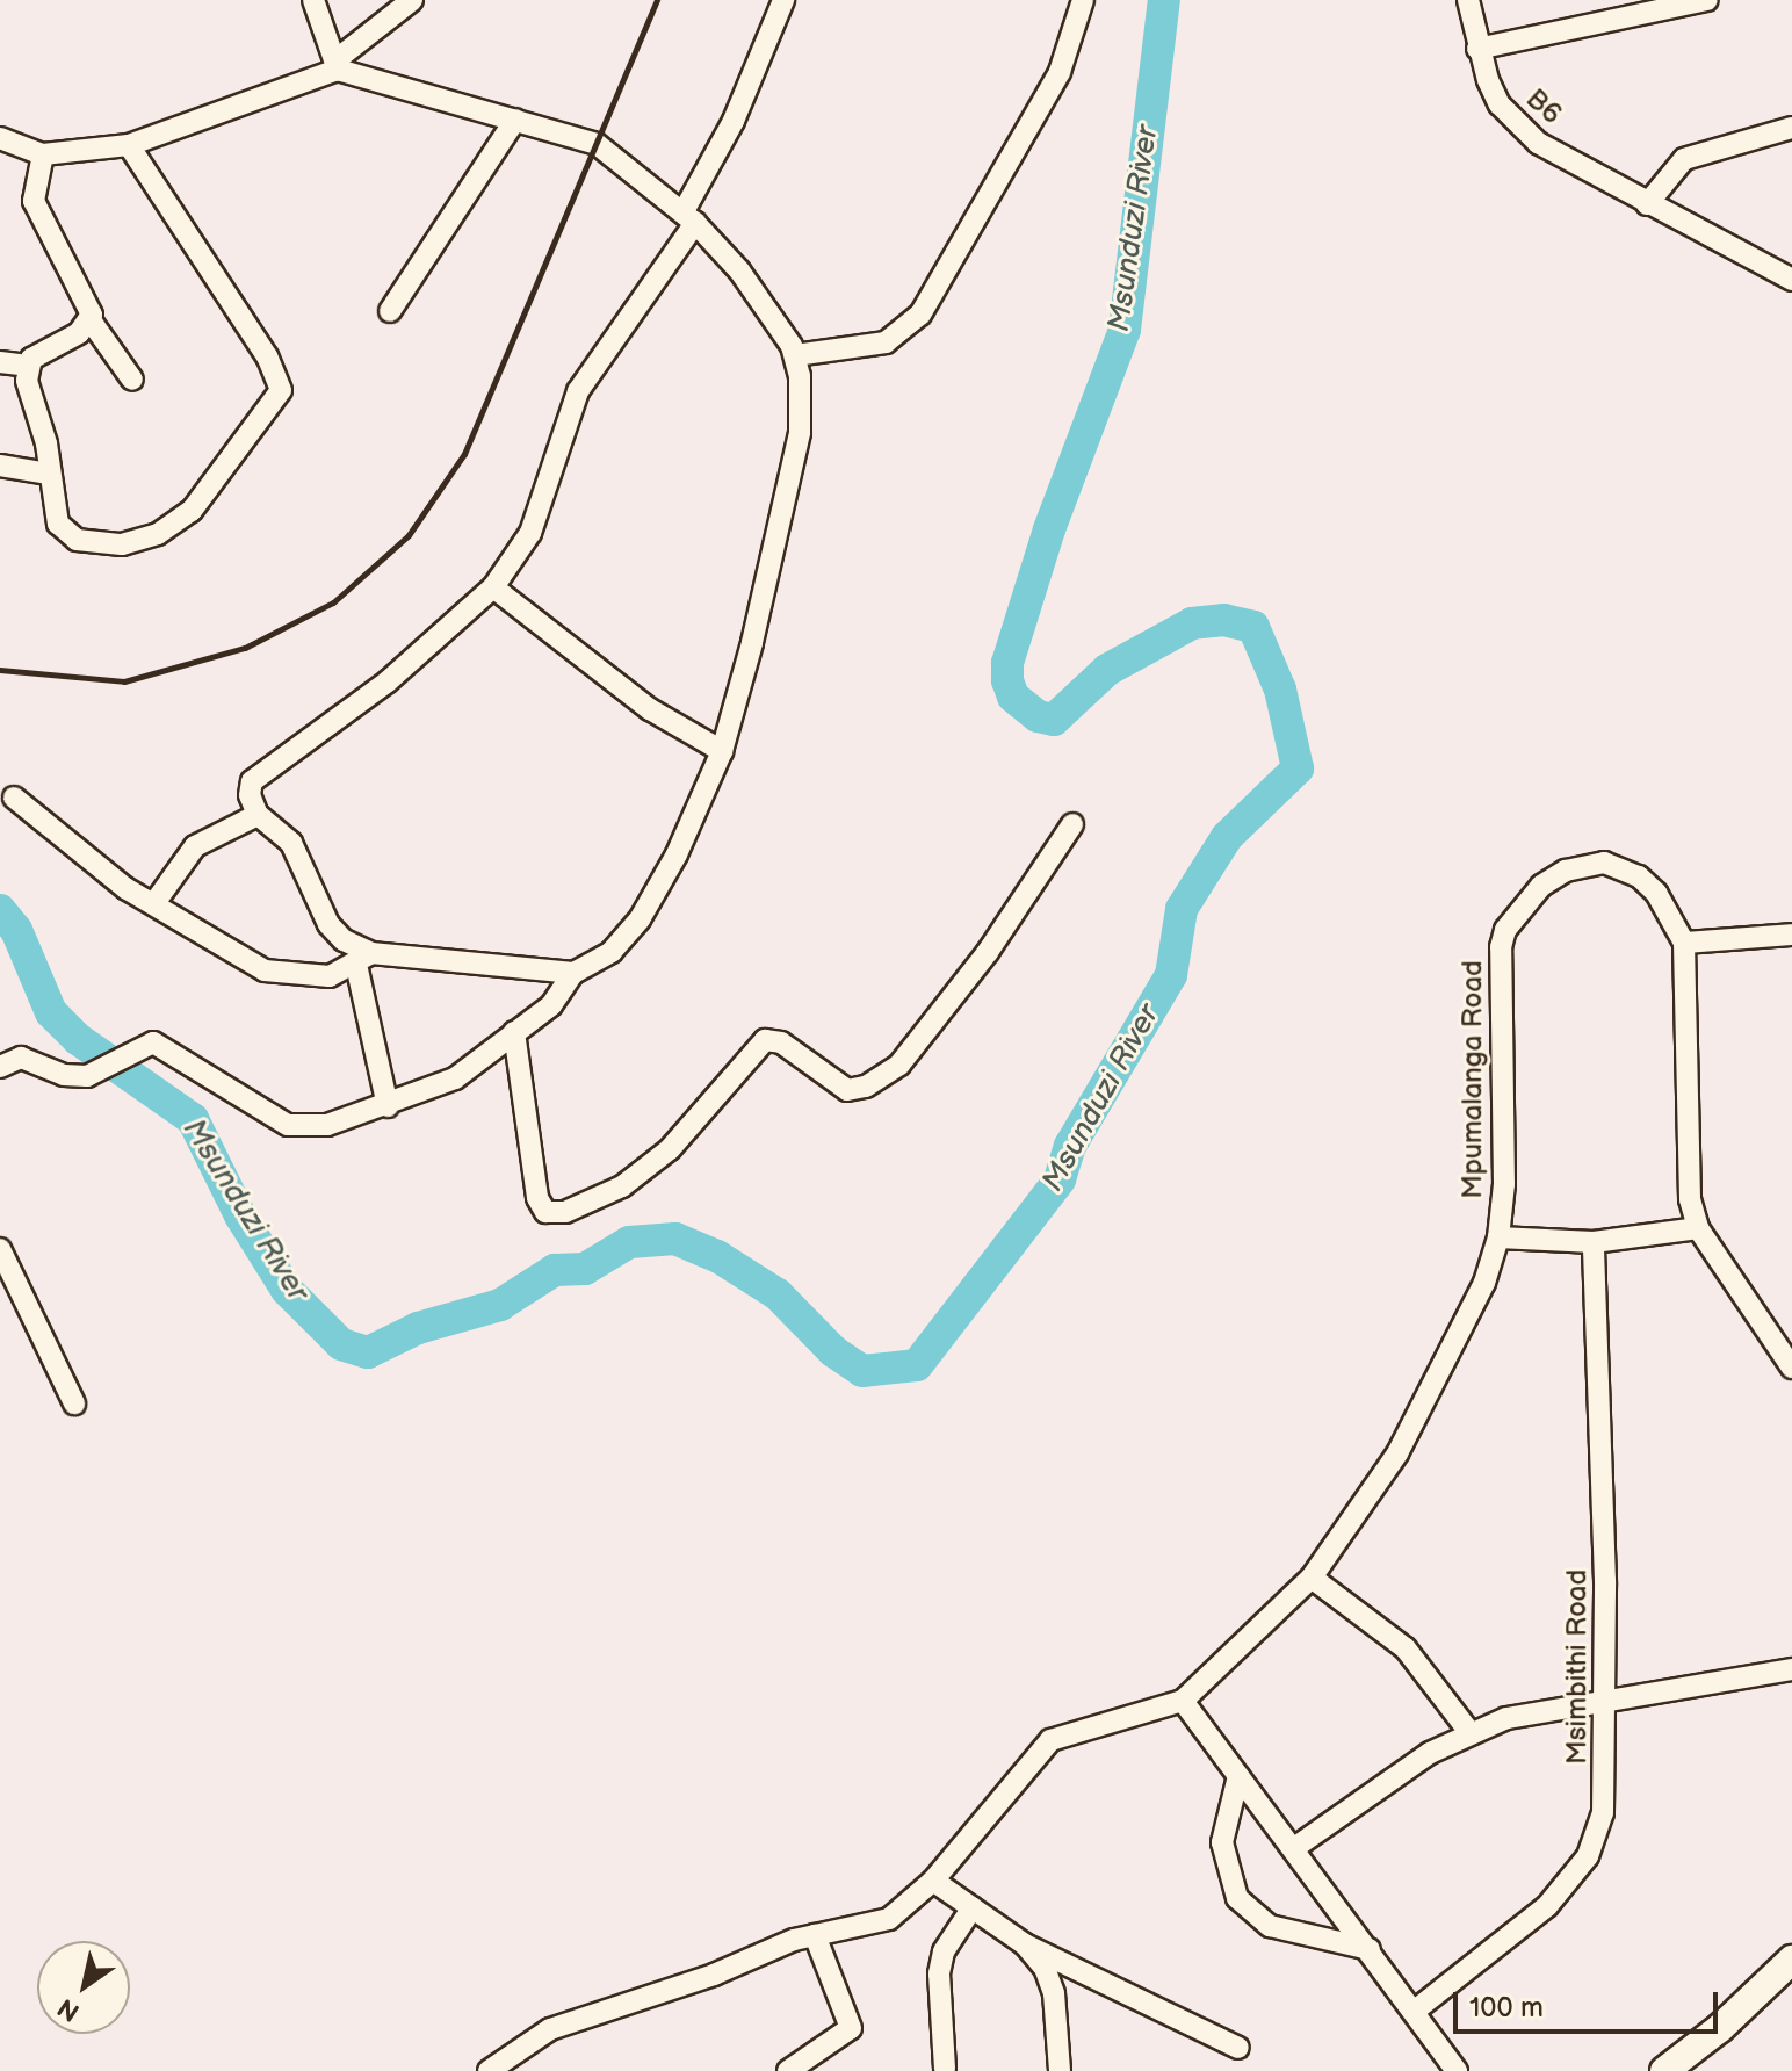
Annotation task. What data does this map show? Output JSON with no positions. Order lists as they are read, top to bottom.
{
  "streets": {
    "street": ["B6", "Mpumalanga Road", "Msimbithi Road"]
  },
  "water": ["Msunduzi River"],
  "scale_bar": "100 m",
  "north": "bottom left"
}
